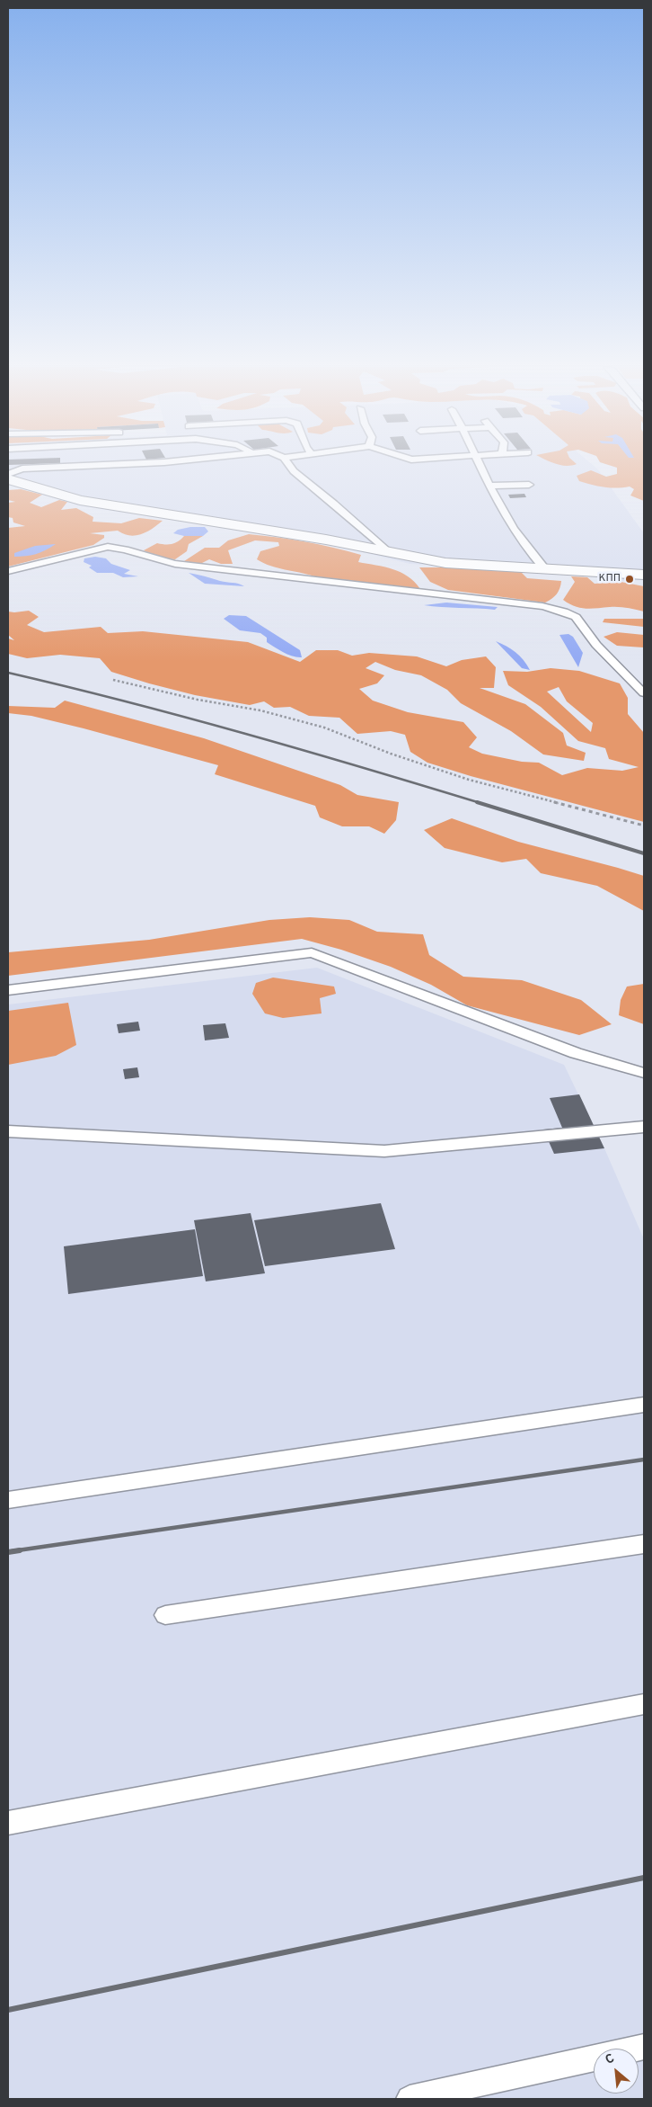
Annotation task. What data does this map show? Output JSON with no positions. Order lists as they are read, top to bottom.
{
  "places": ["КПП"],
  "north": "top left"
}
